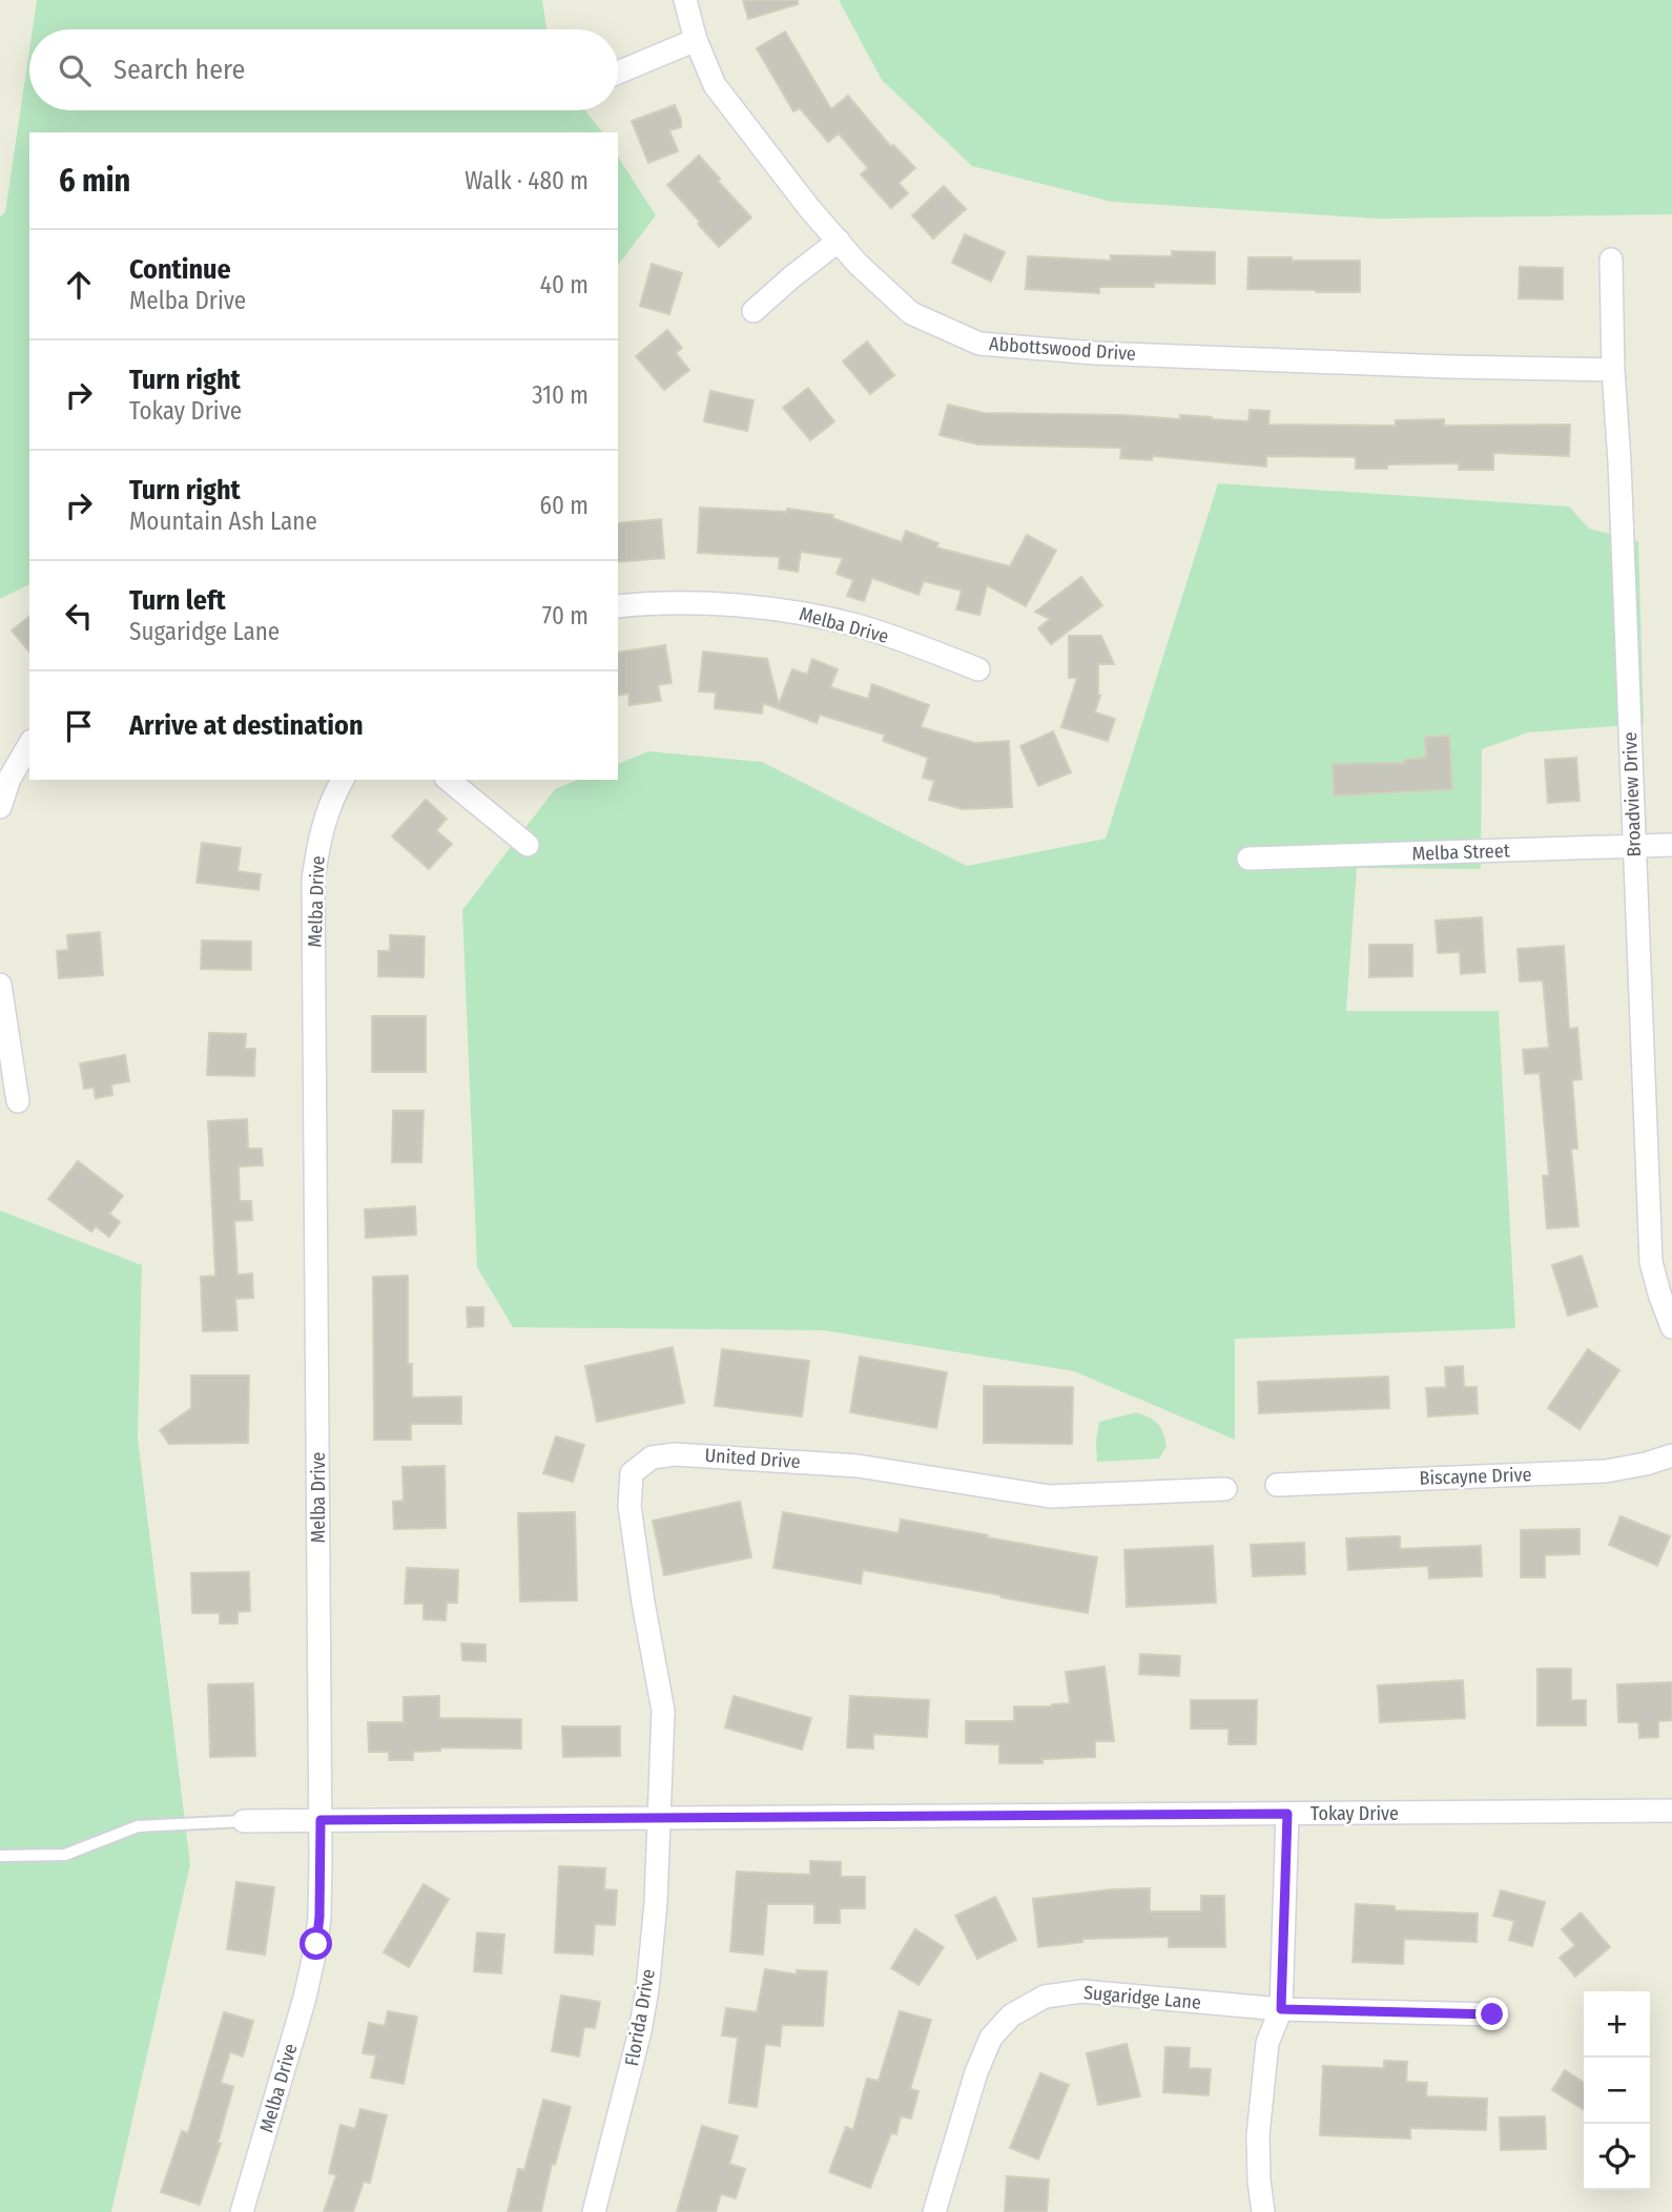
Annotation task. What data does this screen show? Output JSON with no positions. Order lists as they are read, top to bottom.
{
  "streets": {
    "street": [
      "Abbottswood Drive",
      "Melba Drive",
      "Broadview Drive",
      "Melba Street",
      "United Drive",
      "Biscayne Drive",
      "Tokay Drive",
      "Sugaridge Lane",
      "Florida Drive"
    ]
  },
  "crossings": [
    ["Abbottswood Drive", "Broadview Drive"],
    ["Melba Drive", "Tokay Drive"],
    ["Broadview Drive", "Melba Street"],
    ["United Drive", "Tokay Drive"],
    ["United Drive", "Florida Drive"],
    ["Tokay Drive", "Florida Drive"]
  ],
  "page": {
    "search": "Search here",
    "heading": ["6 min", "Walk · 480 m"],
    "list": [
      ["Continue", "Melba Drive", "40 m"],
      ["Turn right", "Tokay Drive", "310 m"],
      ["Turn right", "Mountain Ash Lane", "60 m"],
      ["Turn left", "Sugaridge Lane", "70 m"],
      "Arrive at destination"
    ],
    "map_buttons": ["+", "−"]
  }
}
